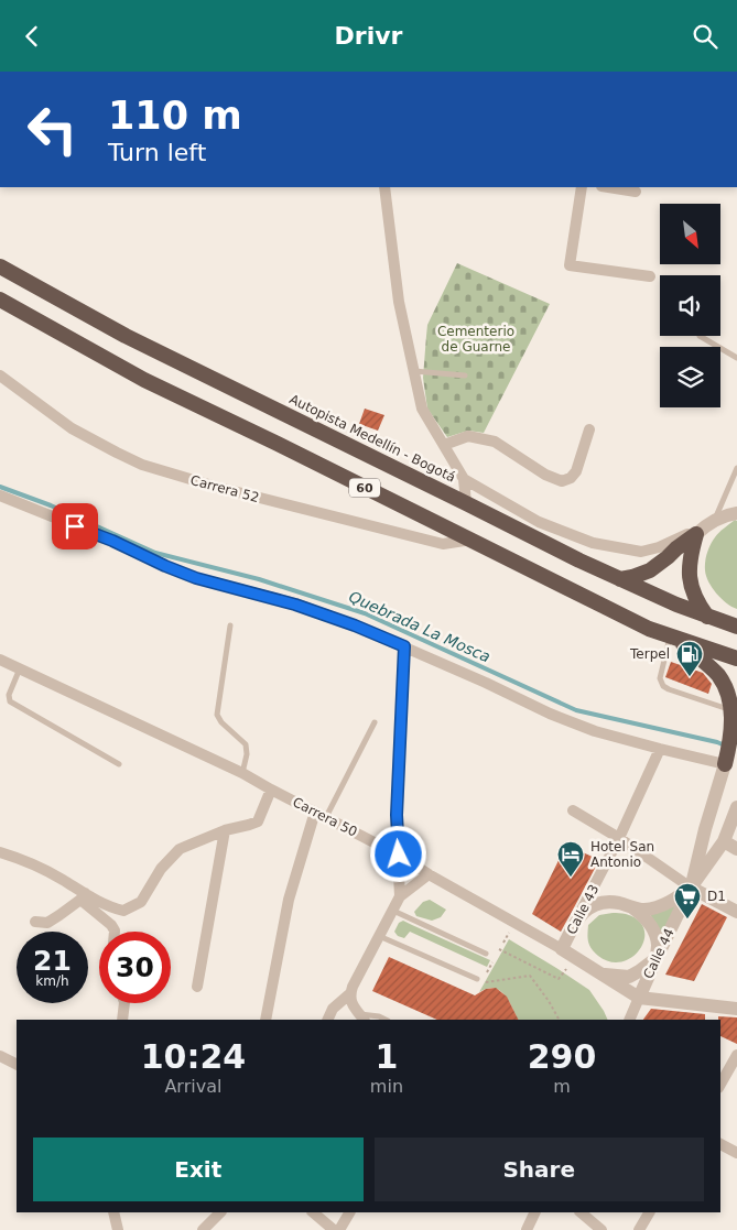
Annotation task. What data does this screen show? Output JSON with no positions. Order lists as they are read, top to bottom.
{
  "streets": {
    "highway": ["Autopista Medellín - Bogotá", "60"],
    "street": [
      "Carrera 52",
      "Carrera 50",
      "Calle 43",
      "Calle 44"
    ]
  },
  "crossings": [
    ["60", "Carrera 52"],
    ["Carrera 50", "Calle 43"],
    ["Carrera 50", "Calle 44"],
    ["Calle 43", "Calle 44"]
  ],
  "water": ["Quebrada La Mosca"],
  "parks": ["Cementerio de Guarne"],
  "places": {
    "fuel station": ["Terpel"],
    "hotel": ["Hotel San Antonio"],
    "supermarket": ["D1"]
  },
  "north": "bottom right",
  "page": {
    "header": "Drivr",
    "turn": ["110 m", "Turn left"],
    "speed": "21 km/h",
    "limit": "30",
    "eta": [
      "10:24",
      "Arrival",
      "1",
      "min",
      "290",
      "m"
    ],
    "buttons": ["Exit", "Share"]
  }
}
